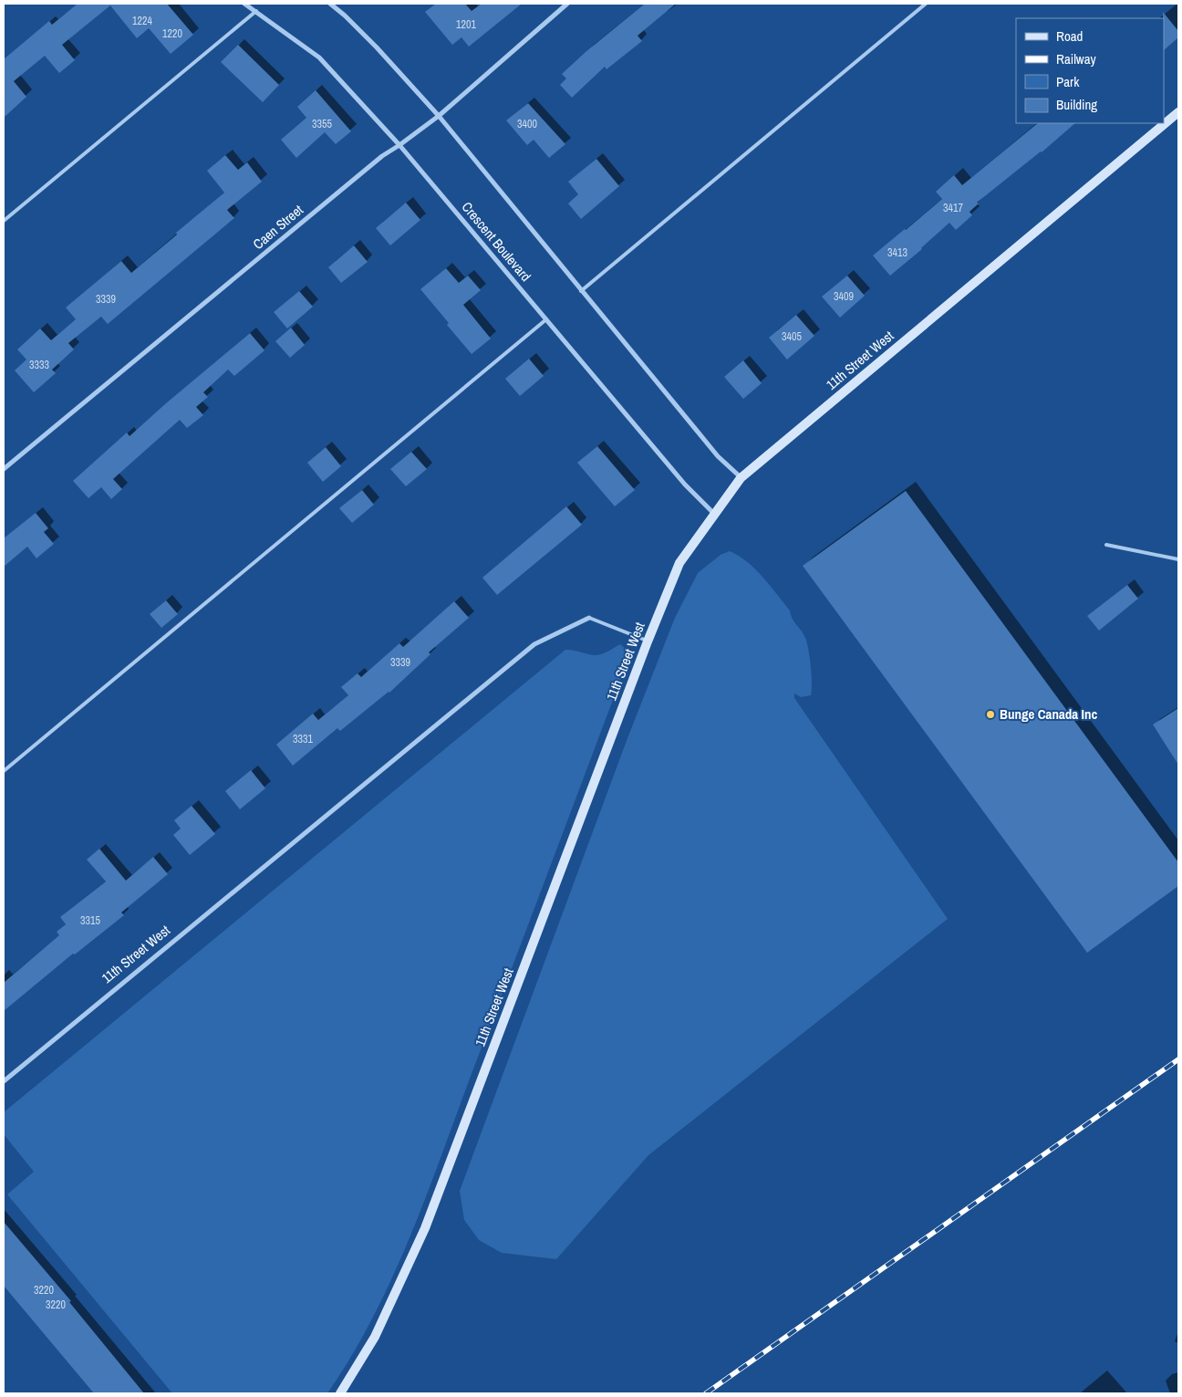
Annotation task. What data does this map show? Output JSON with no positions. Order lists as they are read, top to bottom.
{
  "streets": {
    "main road": ["11th Street West"],
    "street": ["Caen Street", "Crescent Boulevard"]
  },
  "crossings": [
    ["Caen Street", "Crescent Boulevard"],
    ["Crescent Boulevard", "11th Street West"]
  ],
  "places": ["Bunge Canada Inc"],
  "house_numbers": [
    "1224",
    "1201",
    "1220",
    "3355",
    "3400",
    "3417",
    "3413",
    "3409",
    "3339",
    "3405",
    "3333",
    "3339",
    "3331",
    "3315",
    "3220",
    "3220"
  ],
  "legend": [
    "Road",
    "Railway",
    "Park",
    "Building"
  ]
}
